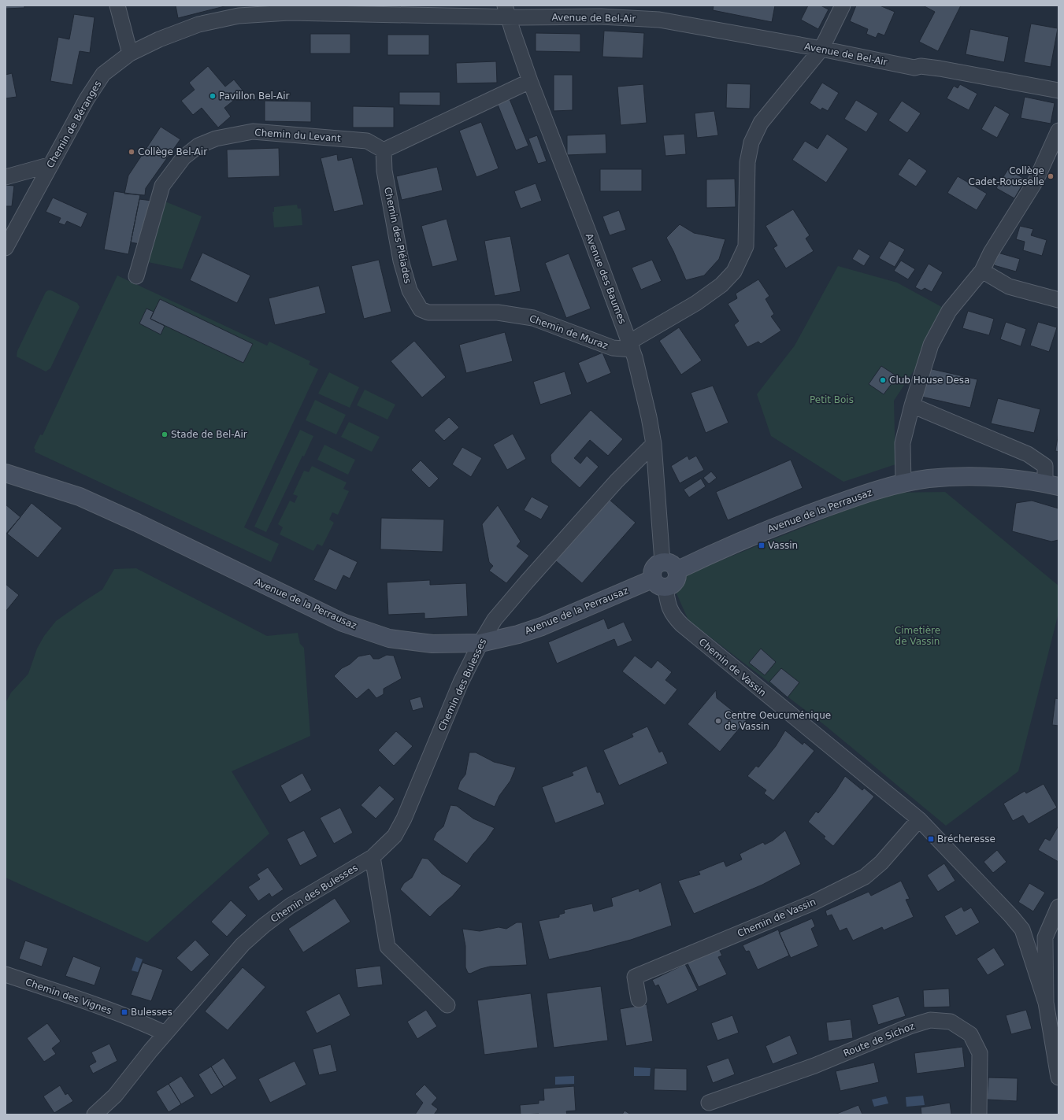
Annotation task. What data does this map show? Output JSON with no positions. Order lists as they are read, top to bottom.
{
  "streets": {
    "street": [
      "Avenue de Bel-Air",
      "Chemin de Béranges",
      "Chemin du Levant",
      "Chemin des Pléiades",
      "Avenue des Baumes",
      "Chemin de Muraz",
      "Avenue de la Perrausaz",
      "Chemin de Vassin",
      "Chemin des Bulesses",
      "Chemin des Vignes",
      "Route de Sichoz"
    ]
  },
  "crossings": [
    ["Avenue de Bel-Air", "Chemin de Béranges"],
    ["Avenue de Bel-Air", "Avenue des Baumes"],
    ["Chemin du Levant", "Chemin des Pléiades"],
    ["Chemin des Pléiades", "Chemin de Muraz"],
    ["Avenue des Baumes", "Chemin de Muraz"],
    ["Avenue des Baumes", "Avenue de la Perrausaz"],
    ["Avenue des Baumes", "Chemin de Vassin"],
    ["Avenue des Baumes", "Chemin des Bulesses"],
    ["Avenue de la Perrausaz", "Chemin de Vassin"],
    ["Avenue de la Perrausaz", "Chemin des Bulesses"],
    ["Chemin des Bulesses", "Chemin des Vignes"]
  ],
  "parks": ["Petit Bois", "Cimetière de Vassin"],
  "places": {
    "other": [
      "Pavillon Bel-Air",
      "Collège Bel-Air",
      "Collège Cadet-Rousselle",
      "Club House Desa",
      "Stade de Bel-Air",
      "Centre Oeucuménique de Vassin"
    ],
    "transit": ["Vassin", "Brécheresse", "Bulesses"]
  }
}
